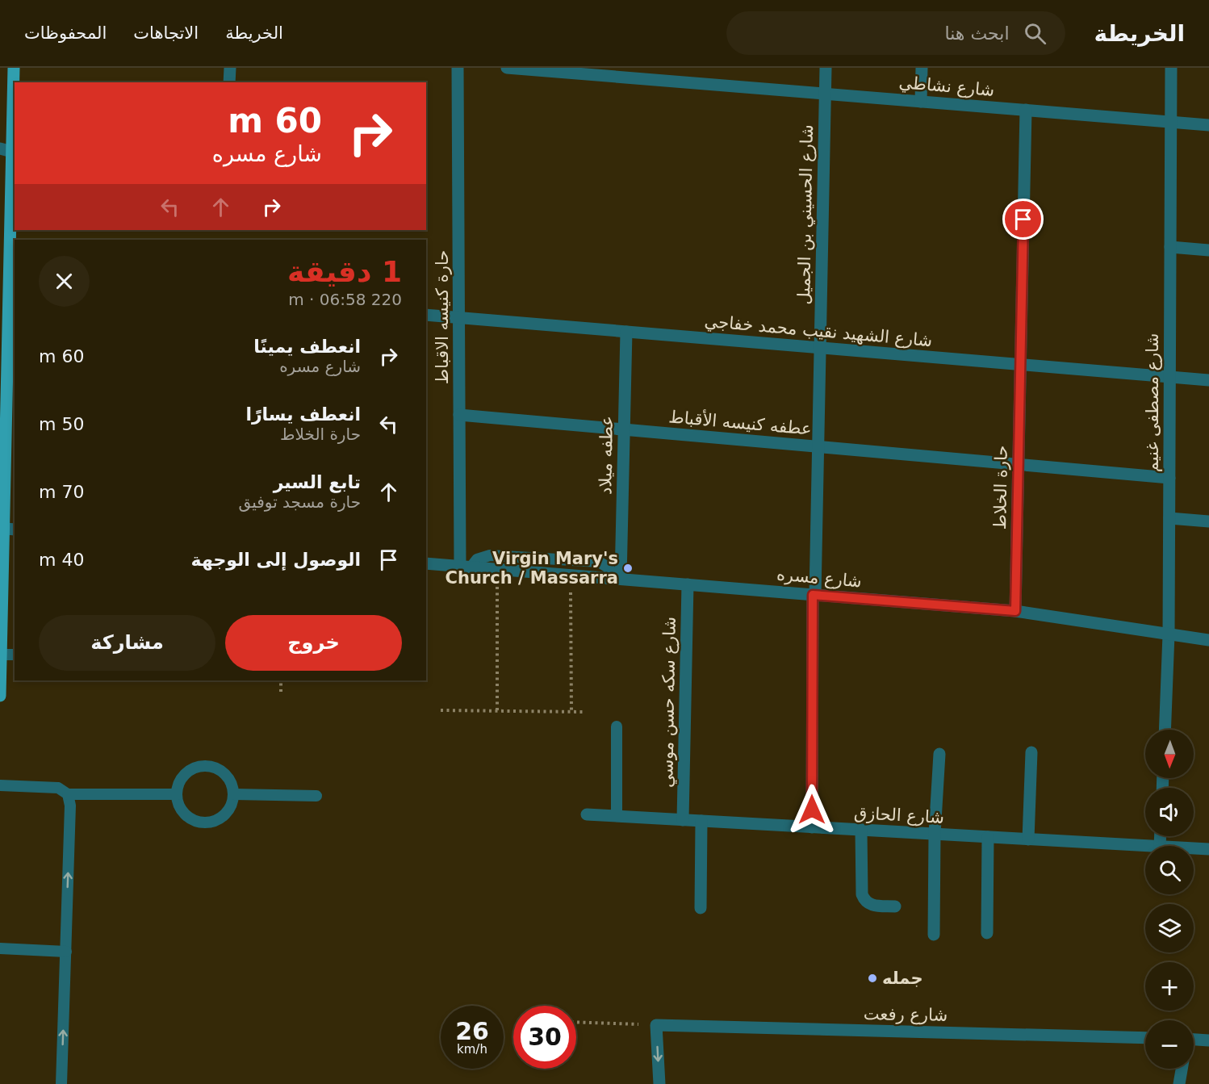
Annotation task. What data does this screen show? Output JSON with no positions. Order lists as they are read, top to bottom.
{
  "streets": {
    "street": [
      "شارع نشاطي",
      "شارع الحسيني بن الجميل",
      "حارة كنيسه الاقباط",
      "شارع الشهيد نقيب محمد خفاجي",
      "شارع مصطفى غنيم",
      "عطفه كنيسه الأقباط",
      "عطفه ميلاد",
      "حارة الخلاط",
      "شارع مسره",
      "شارع سكه حسن موسي",
      "شارع الحازق",
      "شارع رفعت"
    ]
  },
  "crossings": [
    ["شارع نشاطي", "شارع الحسيني بن الجميل"],
    ["شارع نشاطي", "شارع مصطفى غنيم"],
    ["شارع نشاطي", "حارة الخلاط"],
    ["شارع الحسيني بن الجميل", "شارع الشهيد نقيب محمد خفاجي"],
    ["شارع الحسيني بن الجميل", "عطفه كنيسه الأقباط"],
    ["شارع الحسيني بن الجميل", "شارع مسره"],
    ["شارع الحسيني بن الجميل", "شارع الحازق"],
    ["حارة كنيسه الاقباط", "شارع الشهيد نقيب محمد خفاجي"],
    ["حارة كنيسه الاقباط", "عطفه كنيسه الأقباط"],
    ["حارة كنيسه الاقباط", "شارع مسره"],
    ["شارع الشهيد نقيب محمد خفاجي", "شارع مصطفى غنيم"],
    ["شارع الشهيد نقيب محمد خفاجي", "عطفه ميلاد"],
    ["شارع الشهيد نقيب محمد خفاجي", "حارة الخلاط"],
    ["شارع مصطفى غنيم", "عطفه كنيسه الأقباط"],
    ["شارع مصطفى غنيم", "شارع مسره"],
    ["عطفه كنيسه الأقباط", "عطفه ميلاد"],
    ["عطفه كنيسه الأقباط", "حارة الخلاط"],
    ["عطفه ميلاد", "شارع مسره"],
    ["حارة الخلاط", "شارع مسره"],
    ["شارع مسره", "شارع سكه حسن موسي"],
    ["شارع سكه حسن موسي", "شارع الحازق"]
  ],
  "places": ["Virgin Mary's Church / Massarra", "جمله"],
  "north": "bottom",
  "page": {
    "header": "الخريطة",
    "search": "ابحث هنا",
    "nav": ["الخريطة", "الاتجاهات", "المحفوظات"],
    "turn": ["60 m", "شارع مسره"],
    "heading": ["1 دقيقة", "220 m · 06:58"],
    "list": [
      {
        "name": "انعطف يمينًا",
        "note": "شارع مسره",
        "value": "60 m"
      },
      {
        "name": "انعطف يسارًا",
        "note": "حارة الخلاط",
        "value": "50 m"
      },
      {
        "name": "تابع السير",
        "note": "حارة مسجد توفيق",
        "value": "70 m"
      },
      {
        "name": "الوصول إلى الوجهة",
        "value": "40 m"
      }
    ],
    "buttons": ["خروج", "مشاركة"],
    "map_buttons": ["+", "−"],
    "speed": "26 km/h",
    "limit": "30"
  }
}
